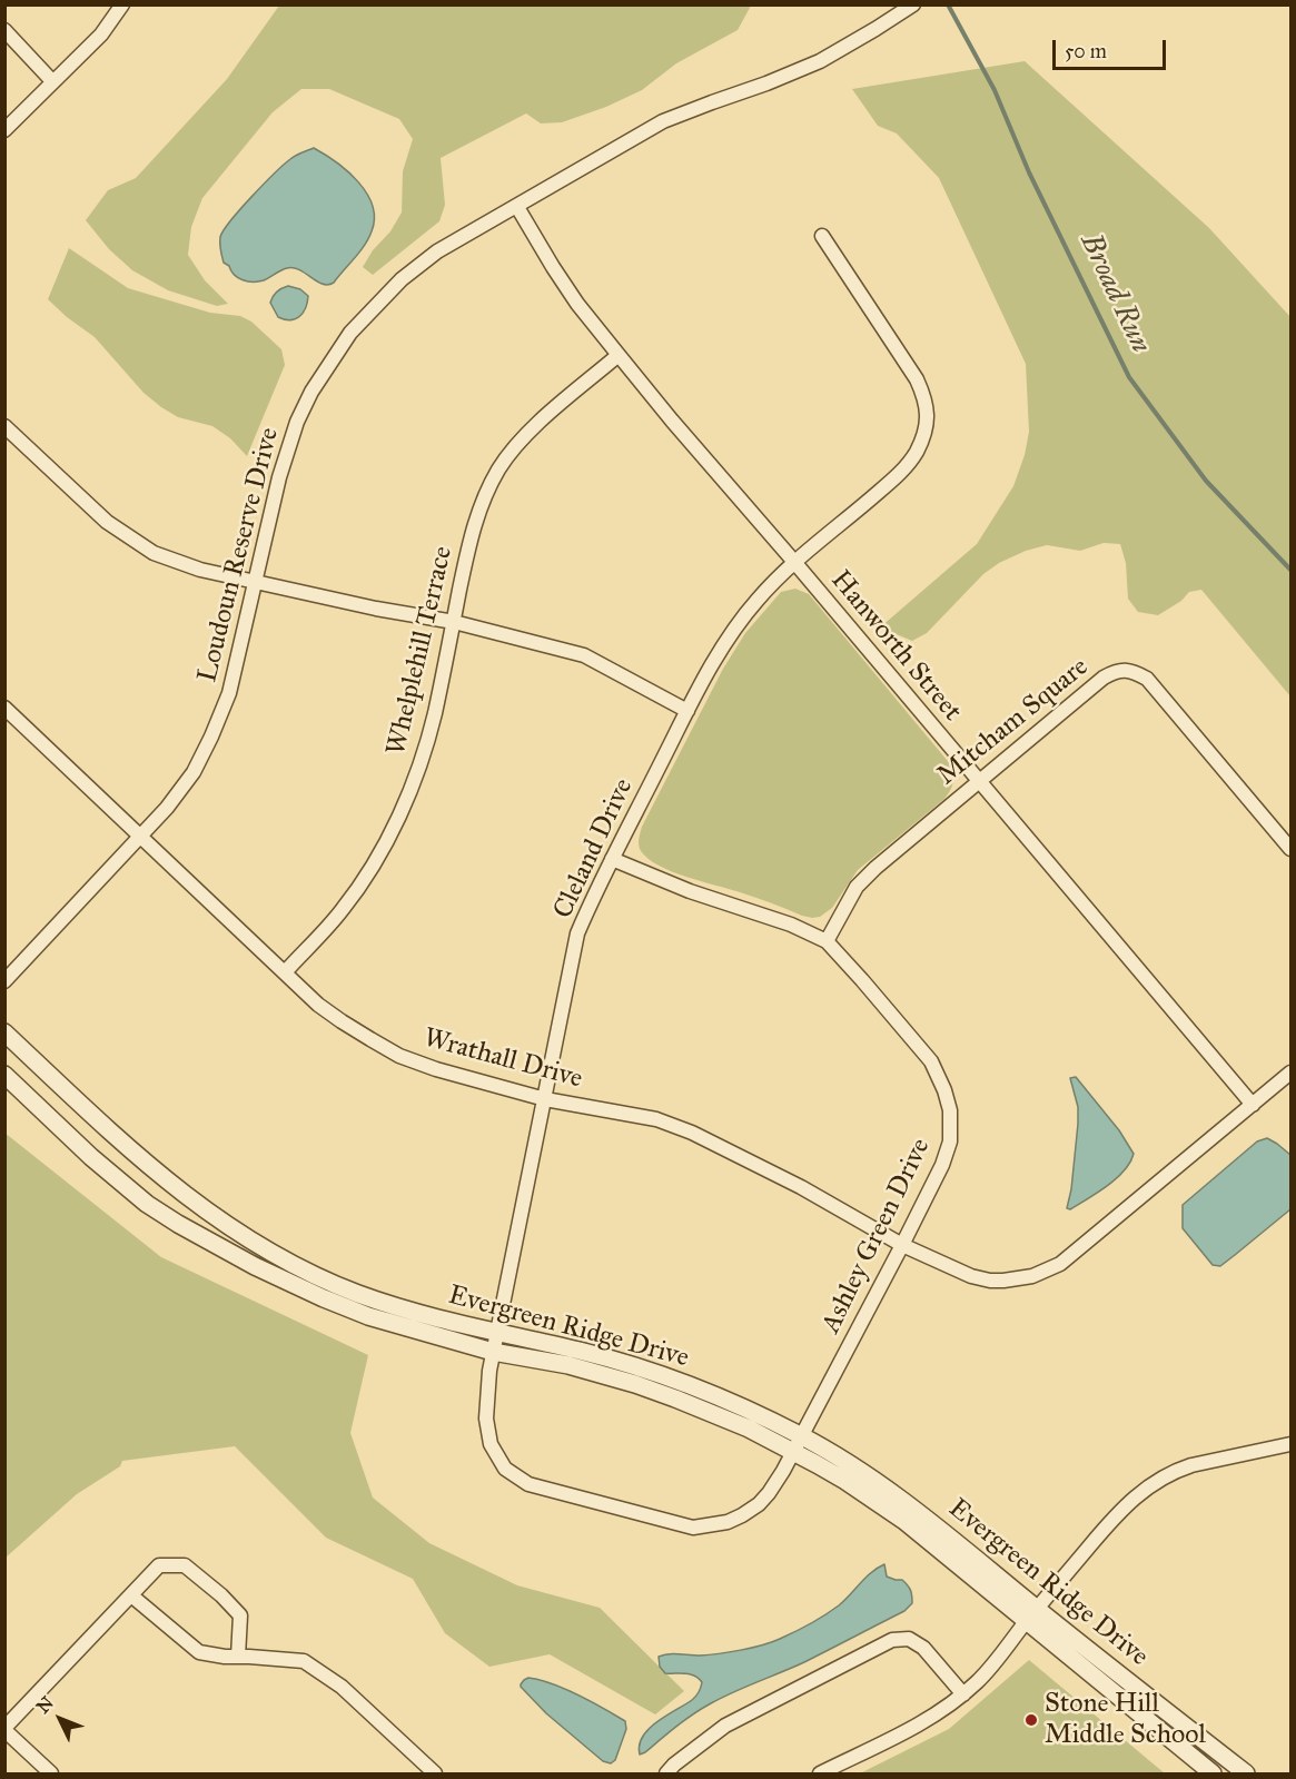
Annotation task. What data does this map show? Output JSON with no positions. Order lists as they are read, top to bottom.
{
  "streets": {
    "street": [
      "Loudoun Reserve Drive",
      "Hanworth Street",
      "Whelplehill Terrace",
      "Mitcham Square",
      "Cleland Drive",
      "Wrathall Drive",
      "Ashley Green Drive",
      "Evergreen Ridge Drive"
    ]
  },
  "crossings": [
    ["Loudoun Reserve Drive", "Hanworth Street"],
    ["Loudoun Reserve Drive", "Wrathall Drive"],
    ["Hanworth Street", "Whelplehill Terrace"],
    ["Hanworth Street", "Mitcham Square"],
    ["Hanworth Street", "Cleland Drive"],
    ["Whelplehill Terrace", "Wrathall Drive"],
    ["Mitcham Square", "Ashley Green Drive"],
    ["Cleland Drive", "Wrathall Drive"],
    ["Cleland Drive", "Ashley Green Drive"],
    ["Cleland Drive", "Evergreen Ridge Drive"],
    ["Wrathall Drive", "Ashley Green Drive"],
    ["Ashley Green Drive", "Evergreen Ridge Drive"]
  ],
  "water": ["Broad Run"],
  "places": ["Stone Hill Middle School"],
  "scale_bar": "50 m",
  "north": "top left"
}
